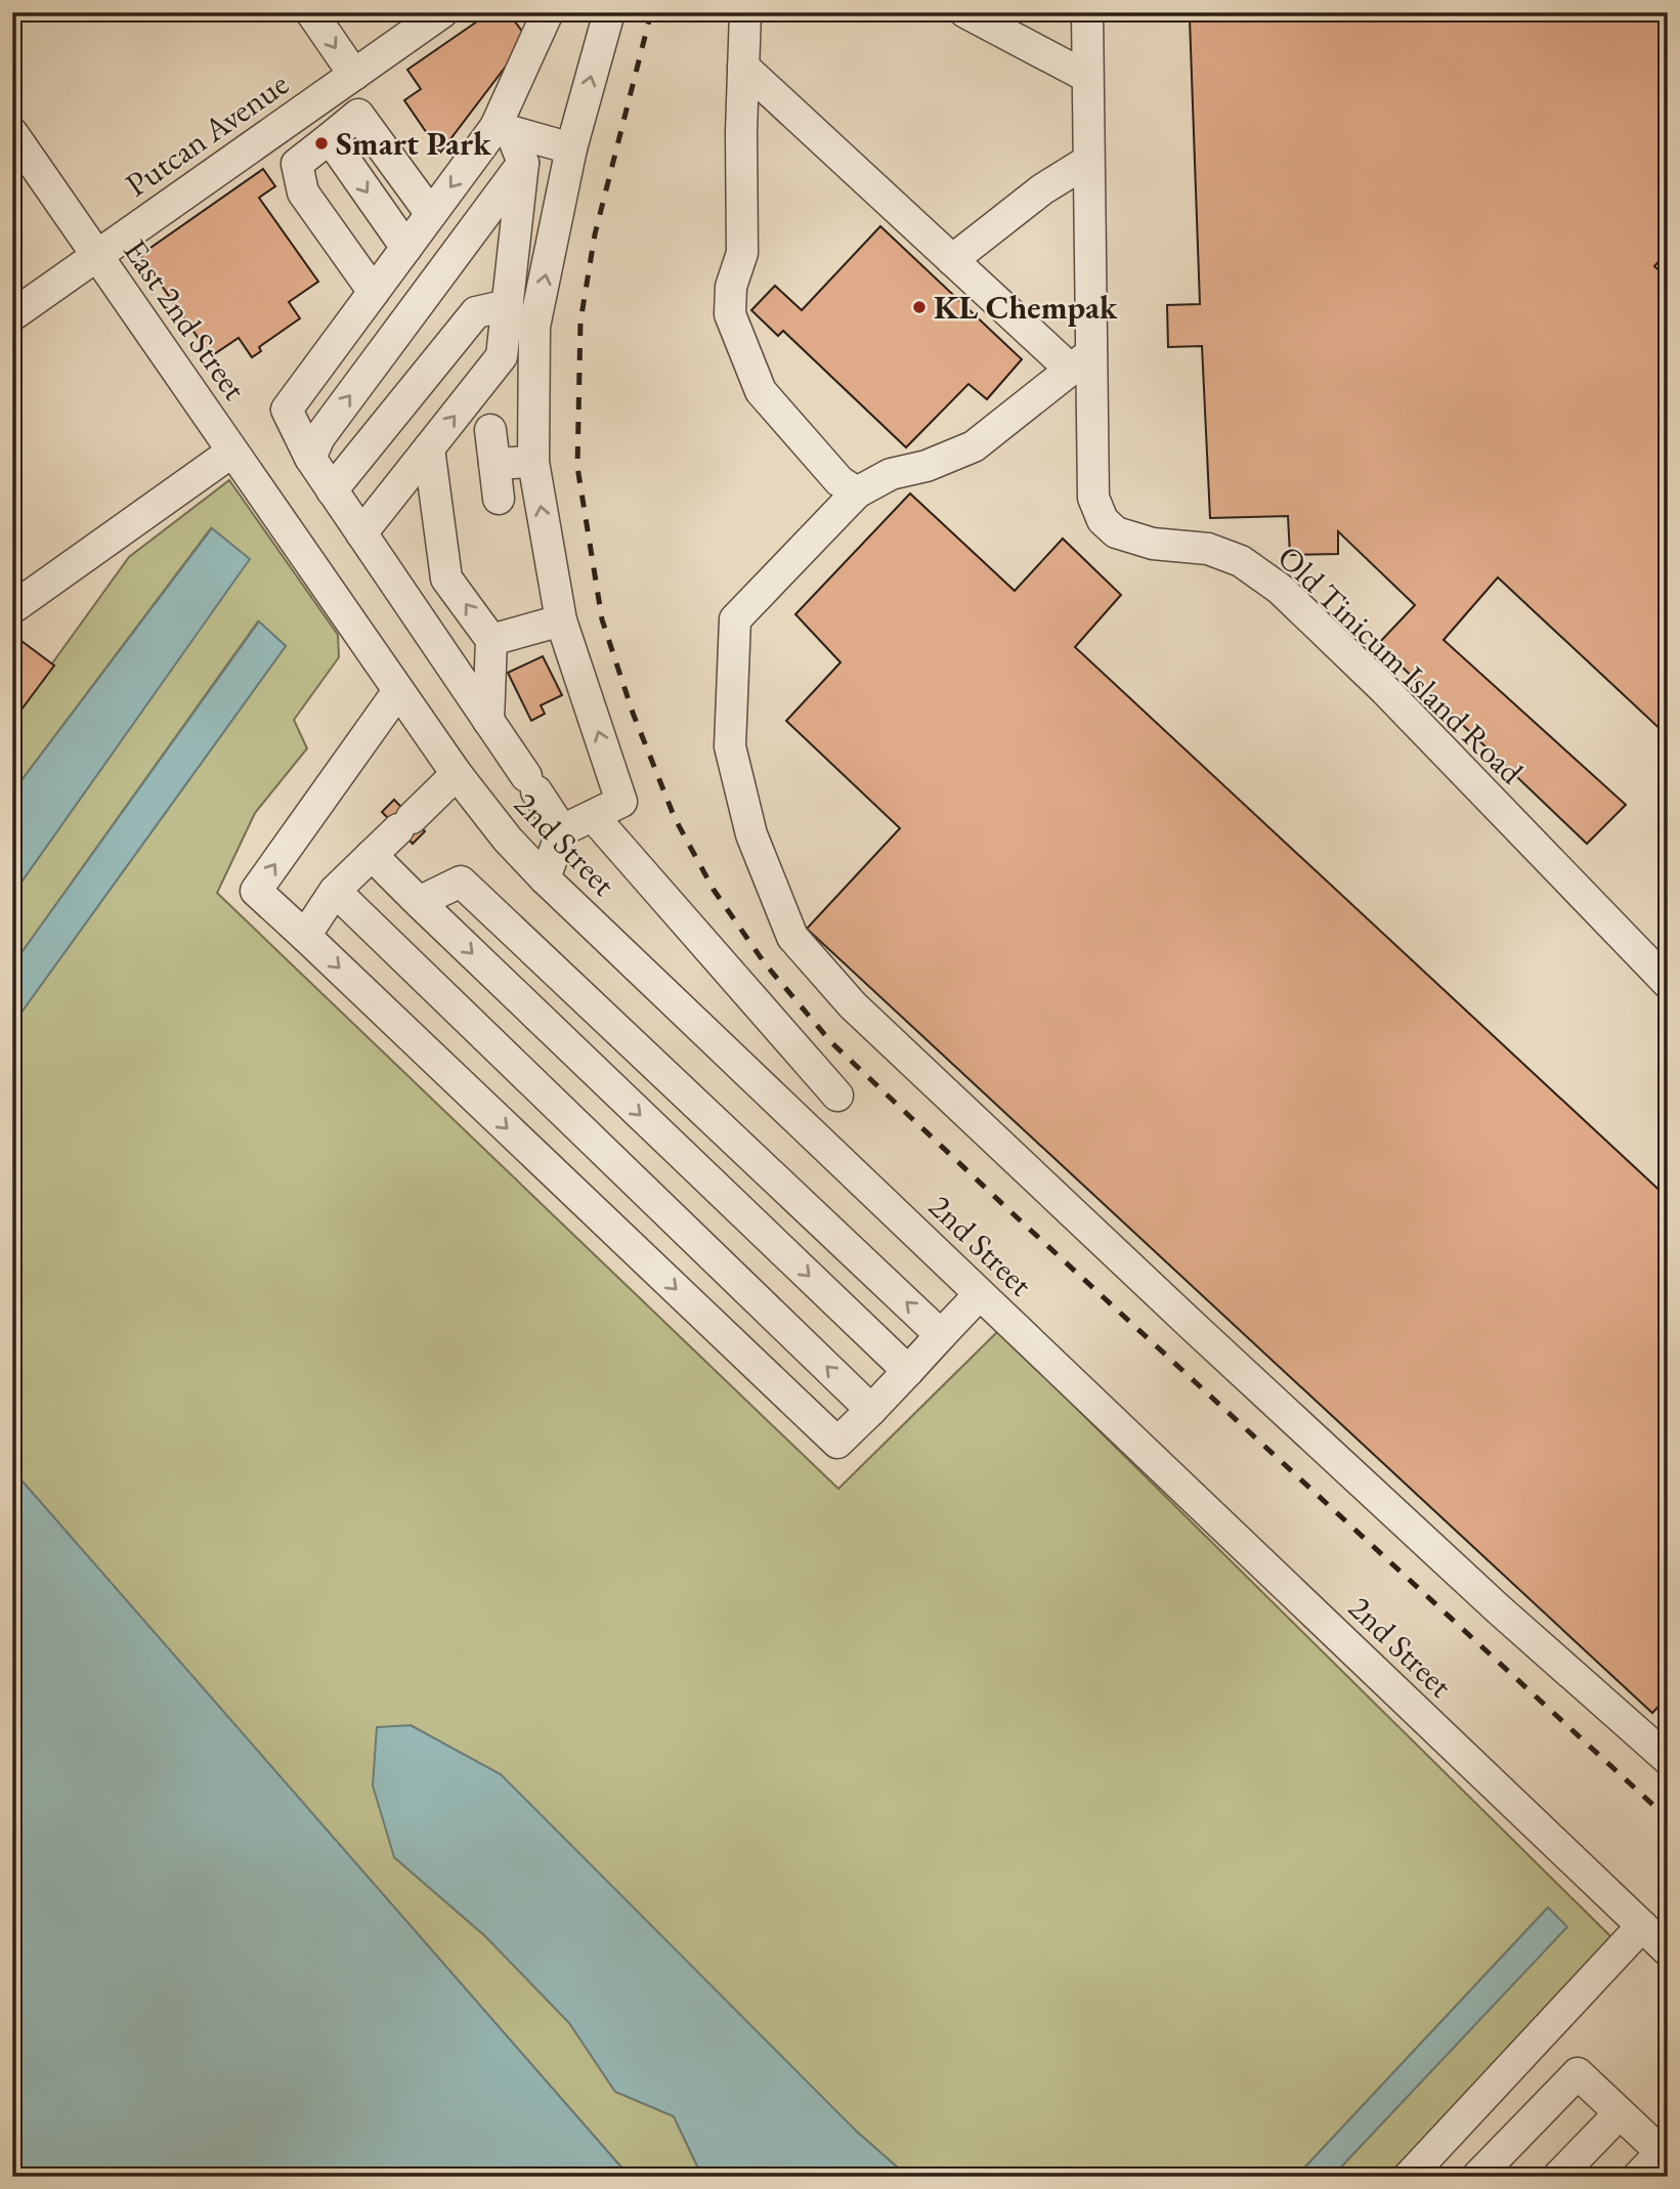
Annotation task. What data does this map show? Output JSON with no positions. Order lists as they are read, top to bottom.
{
  "streets": {
    "street": [
      "Putcan Avenue",
      "East 2nd Street",
      "Old Tinicum Island Road",
      "2nd Street"
    ]
  },
  "crossings": [
    ["Putcan Avenue", "East 2nd Street"],
    ["East 2nd Street", "2nd Street"]
  ],
  "places": ["Smart Park", "KL Chempak"]
}
